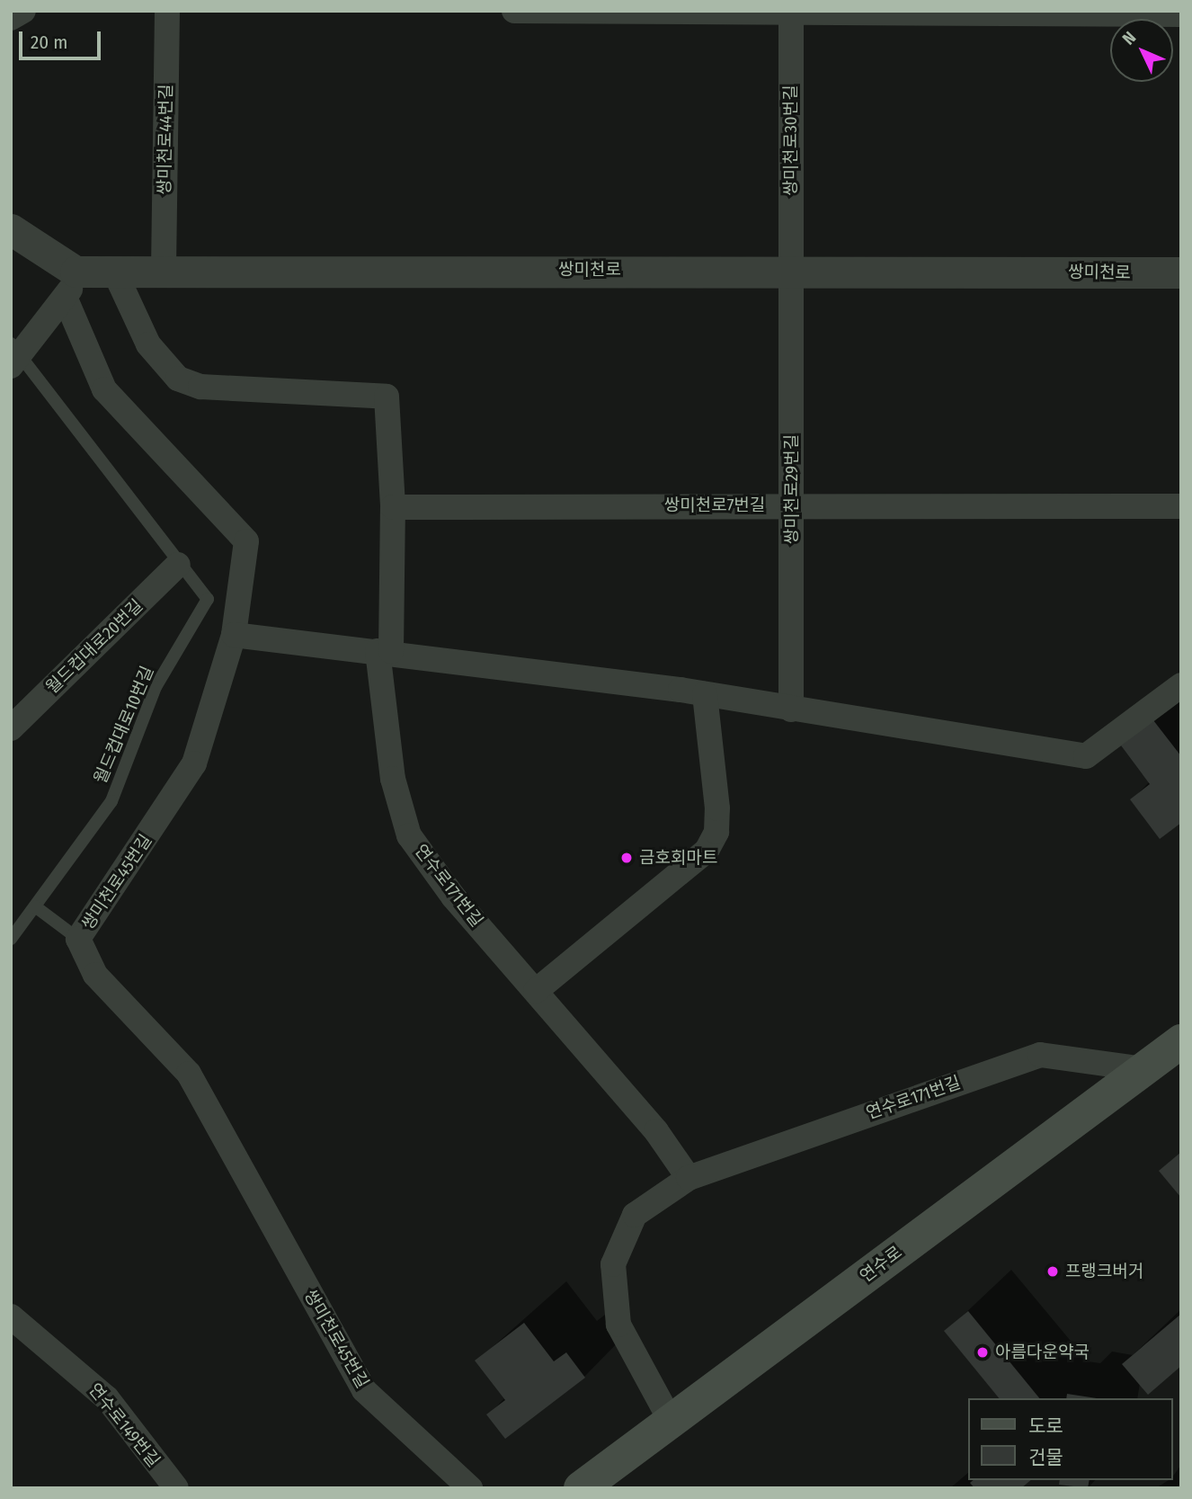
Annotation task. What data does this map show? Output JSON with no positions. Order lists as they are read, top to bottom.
{
  "streets": {
    "main road": ["연수로"],
    "street": [
      "쌍미천로44번길",
      "쌍미천로30번길",
      "쌍미천로",
      "쌍미천로29번길",
      "쌍미천로7번길",
      "월드컵대로20번길",
      "쌍미천로45번길",
      "연수로171번길",
      "연수로149번길"
    ],
    "lane": ["월드컵대로10번길"]
  },
  "crossings": [
    ["쌍미천로44번길", "쌍미천로"],
    ["쌍미천로30번길", "쌍미천로"],
    ["쌍미천로30번길", "쌍미천로29번길"],
    ["쌍미천로", "쌍미천로29번길"],
    ["쌍미천로29번길", "쌍미천로7번길"],
    ["월드컵대로20번길", "월드컵대로10번길"],
    ["연수로171번길", "연수로"]
  ],
  "places": ["금호회마트", "프랭크버거", "아름다운약국"],
  "legend": ["도로", "건물"],
  "scale_bar": "20 m",
  "north": "top left"
}
